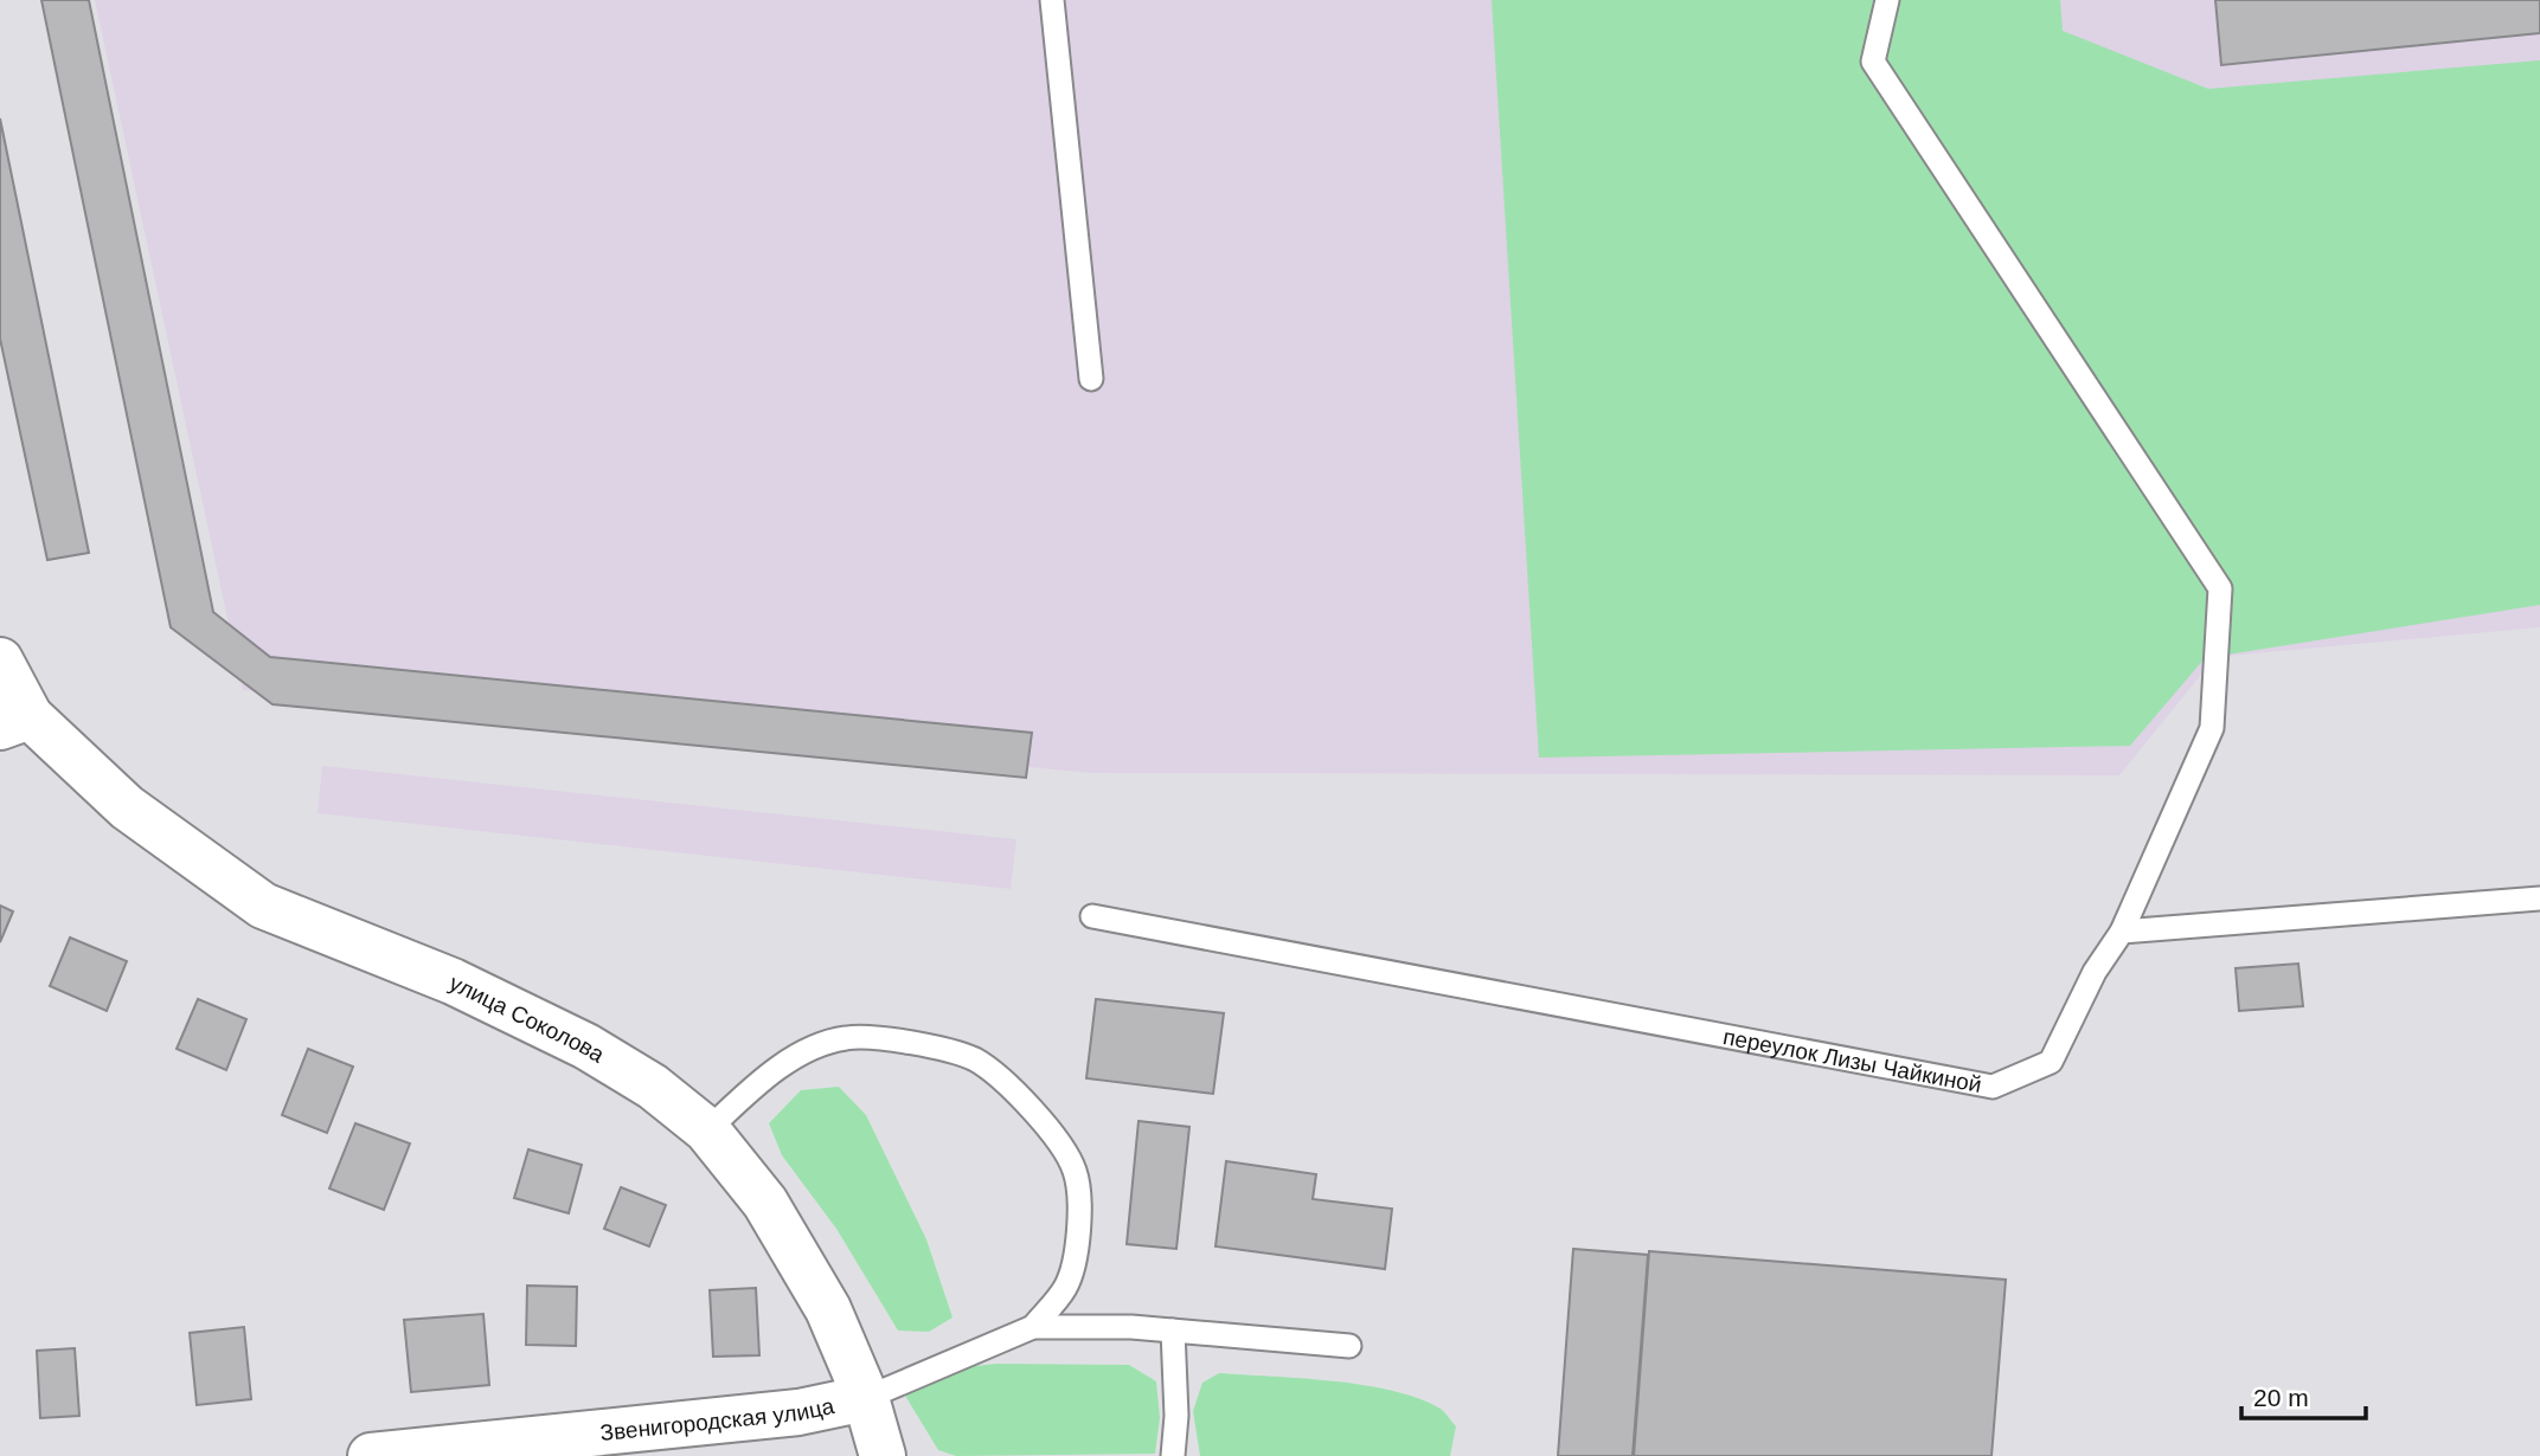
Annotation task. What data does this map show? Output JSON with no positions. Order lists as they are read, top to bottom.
{
  "streets": {
    "main road": ["улица Соколова", "Звенигородская улица"],
    "lane": ["переулок Лизы Чайкиной"]
  },
  "crossings": [
    ["улица Соколова", "Звенигородская улица"]
  ],
  "scale_bar": "20 m"
}
